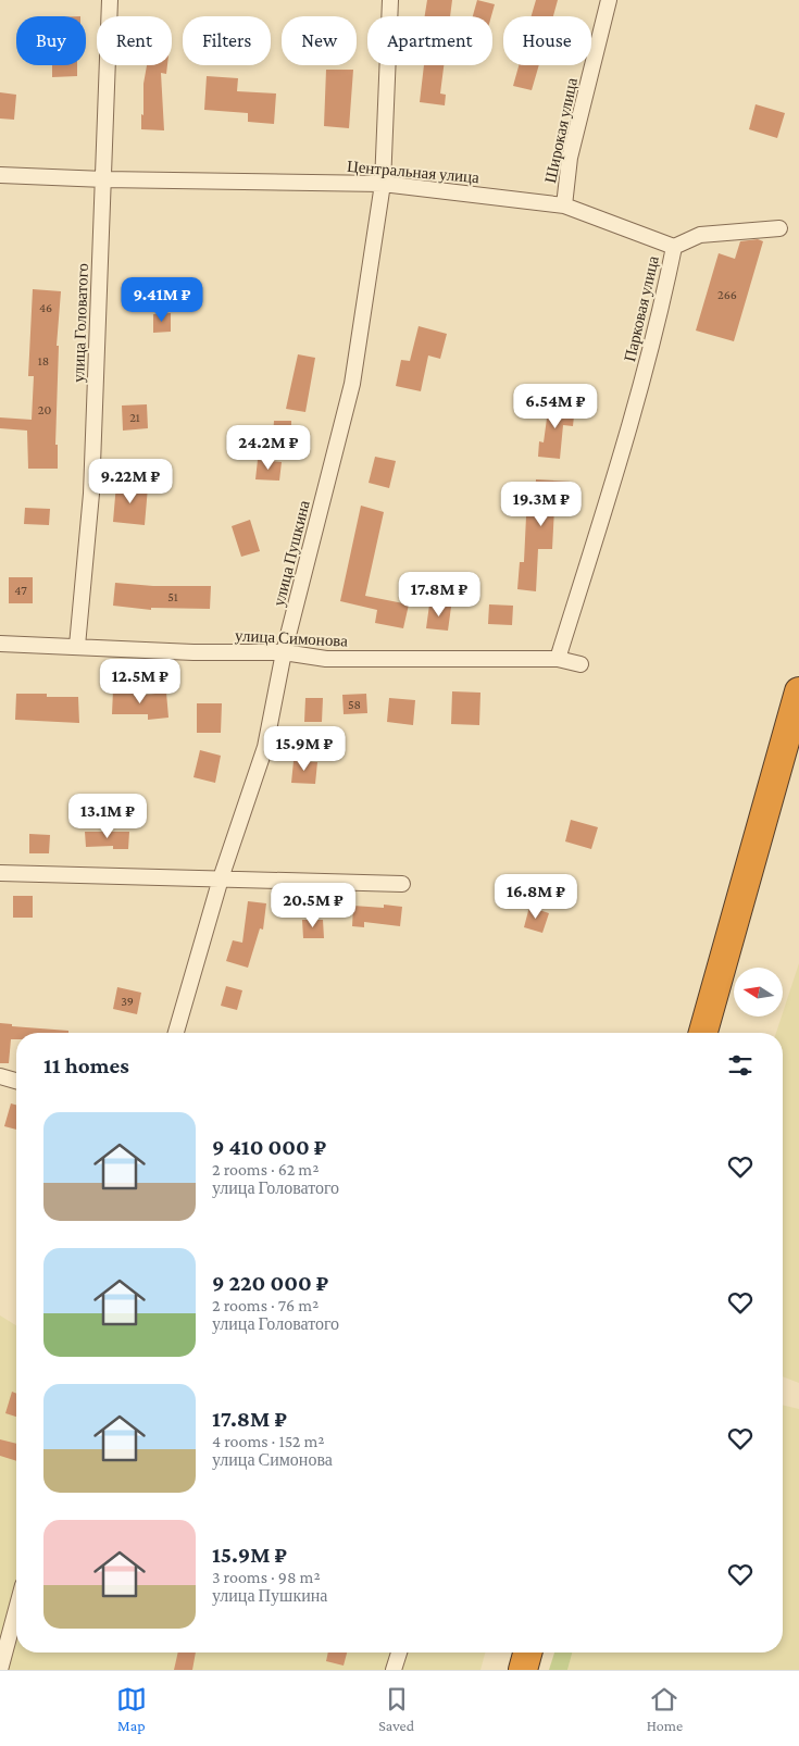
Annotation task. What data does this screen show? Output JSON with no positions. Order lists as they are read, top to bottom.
{
  "streets": {
    "street": [
      "Широкая улица",
      "Центральная улица",
      "Парковая улица",
      "улица Головатого",
      "улица Пушкина",
      "улица Симонова"
    ]
  },
  "crossings": [
    ["Широкая улица", "Центральная улица"],
    ["Центральная улица", "Парковая улица"],
    ["Центральная улица", "улица Головатого"],
    ["Центральная улица", "улица Пушкина"],
    ["Парковая улица", "улица Симонова"],
    ["улица Головатого", "улица Симонова"],
    ["улица Пушкина", "улица Симонова"]
  ],
  "house_numbers": [
    "266",
    "46",
    "18",
    "20",
    "21",
    "47",
    "51",
    "58",
    "39"
  ],
  "north": "left",
  "page": {
    "chip": [
      "Buy",
      "Rent",
      "Filters",
      "New",
      "Apartment",
      "House"
    ],
    "price": [
      "9.41M ₽",
      "6.54M ₽",
      "24.2M ₽",
      "9.22M ₽",
      "19.3M ₽",
      "17.8M ₽",
      "12.5M ₽",
      "15.9M ₽",
      "13.1M ₽",
      "16.8M ₽",
      "20.5M ₽"
    ],
    "heading": "11 homes",
    "list": [
      {
        "name": "9 410 000 ₽",
        "note": "2 rooms · 62 m² · улица Головатого"
      },
      {
        "name": "9 220 000 ₽",
        "note": "2 rooms · 76 m² · улица Головатого"
      },
      {
        "name": "17.8M ₽",
        "note": "4 rooms · 152 m² · улица Симонова"
      },
      {
        "name": "15.9M ₽",
        "note": "3 rooms · 98 m² · улица Пушкина"
      }
    ],
    "tabs": ["Map", "Saved", "Home"]
  }
}
